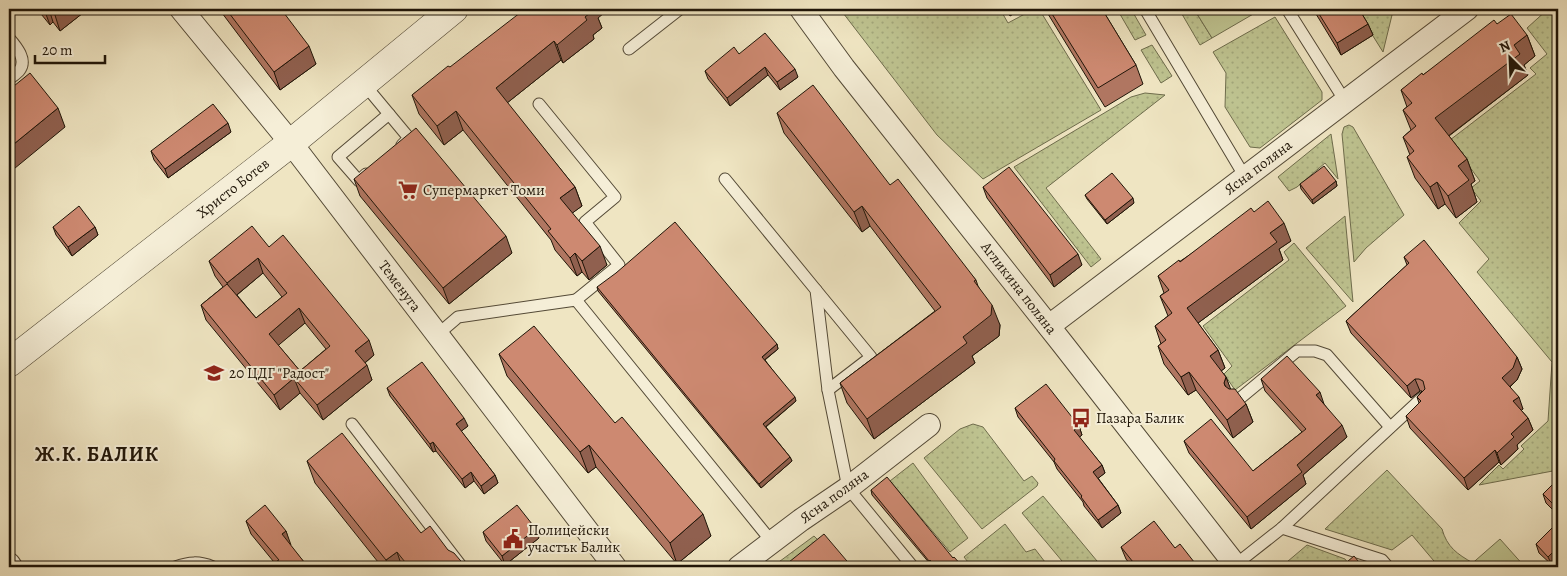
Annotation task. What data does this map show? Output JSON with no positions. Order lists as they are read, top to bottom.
{
  "streets": {
    "street": [
      "Ясна поляна",
      "Христо Ботев",
      "Теменуга",
      "Агликина поляна"
    ]
  },
  "crossings": [
    ["Ясна поляна", "Агликина поляна"],
    ["Христо Ботев", "Теменуга"]
  ],
  "districts": ["Ж.К. БАЛИК"],
  "places": {
    "supermarket": ["Супермаркет Томи"],
    "school or university": ["20 ЦДГ \"Радост\""],
    "bus stop": ["Пазара Балик"],
    "public building": ["Полицейски участък Балик"]
  },
  "scale_bar": "20 m",
  "north": "top left"
}
